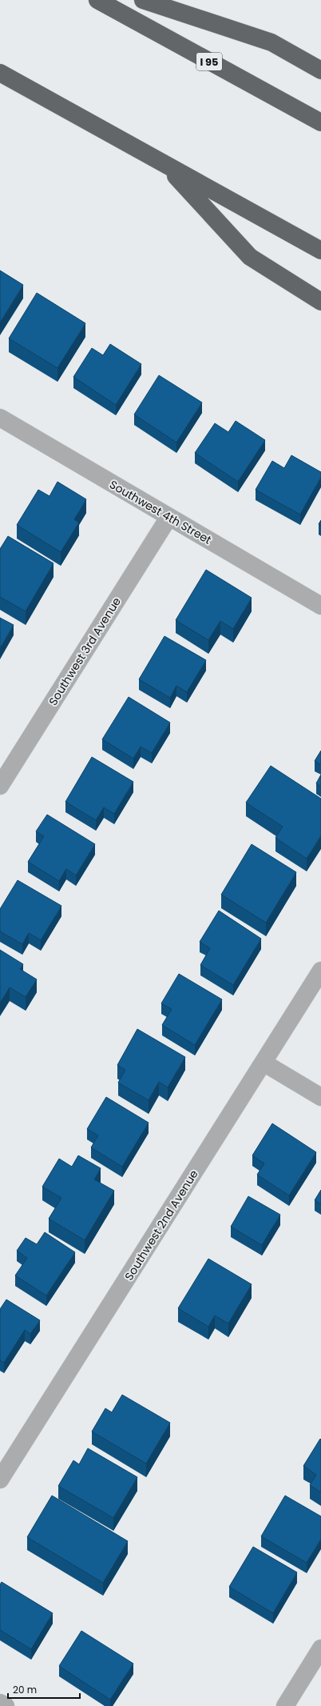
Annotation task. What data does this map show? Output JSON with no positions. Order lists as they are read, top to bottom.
{
  "streets": {
    "highway": ["I 95"],
    "street": ["Southwest 4th Street", "Southwest 3rd Avenue", "Southwest 2nd Avenue"]
  },
  "crossings": [
    ["Southwest 4th Street", "Southwest 3rd Avenue"]
  ],
  "scale_bar": "20 m"
}
